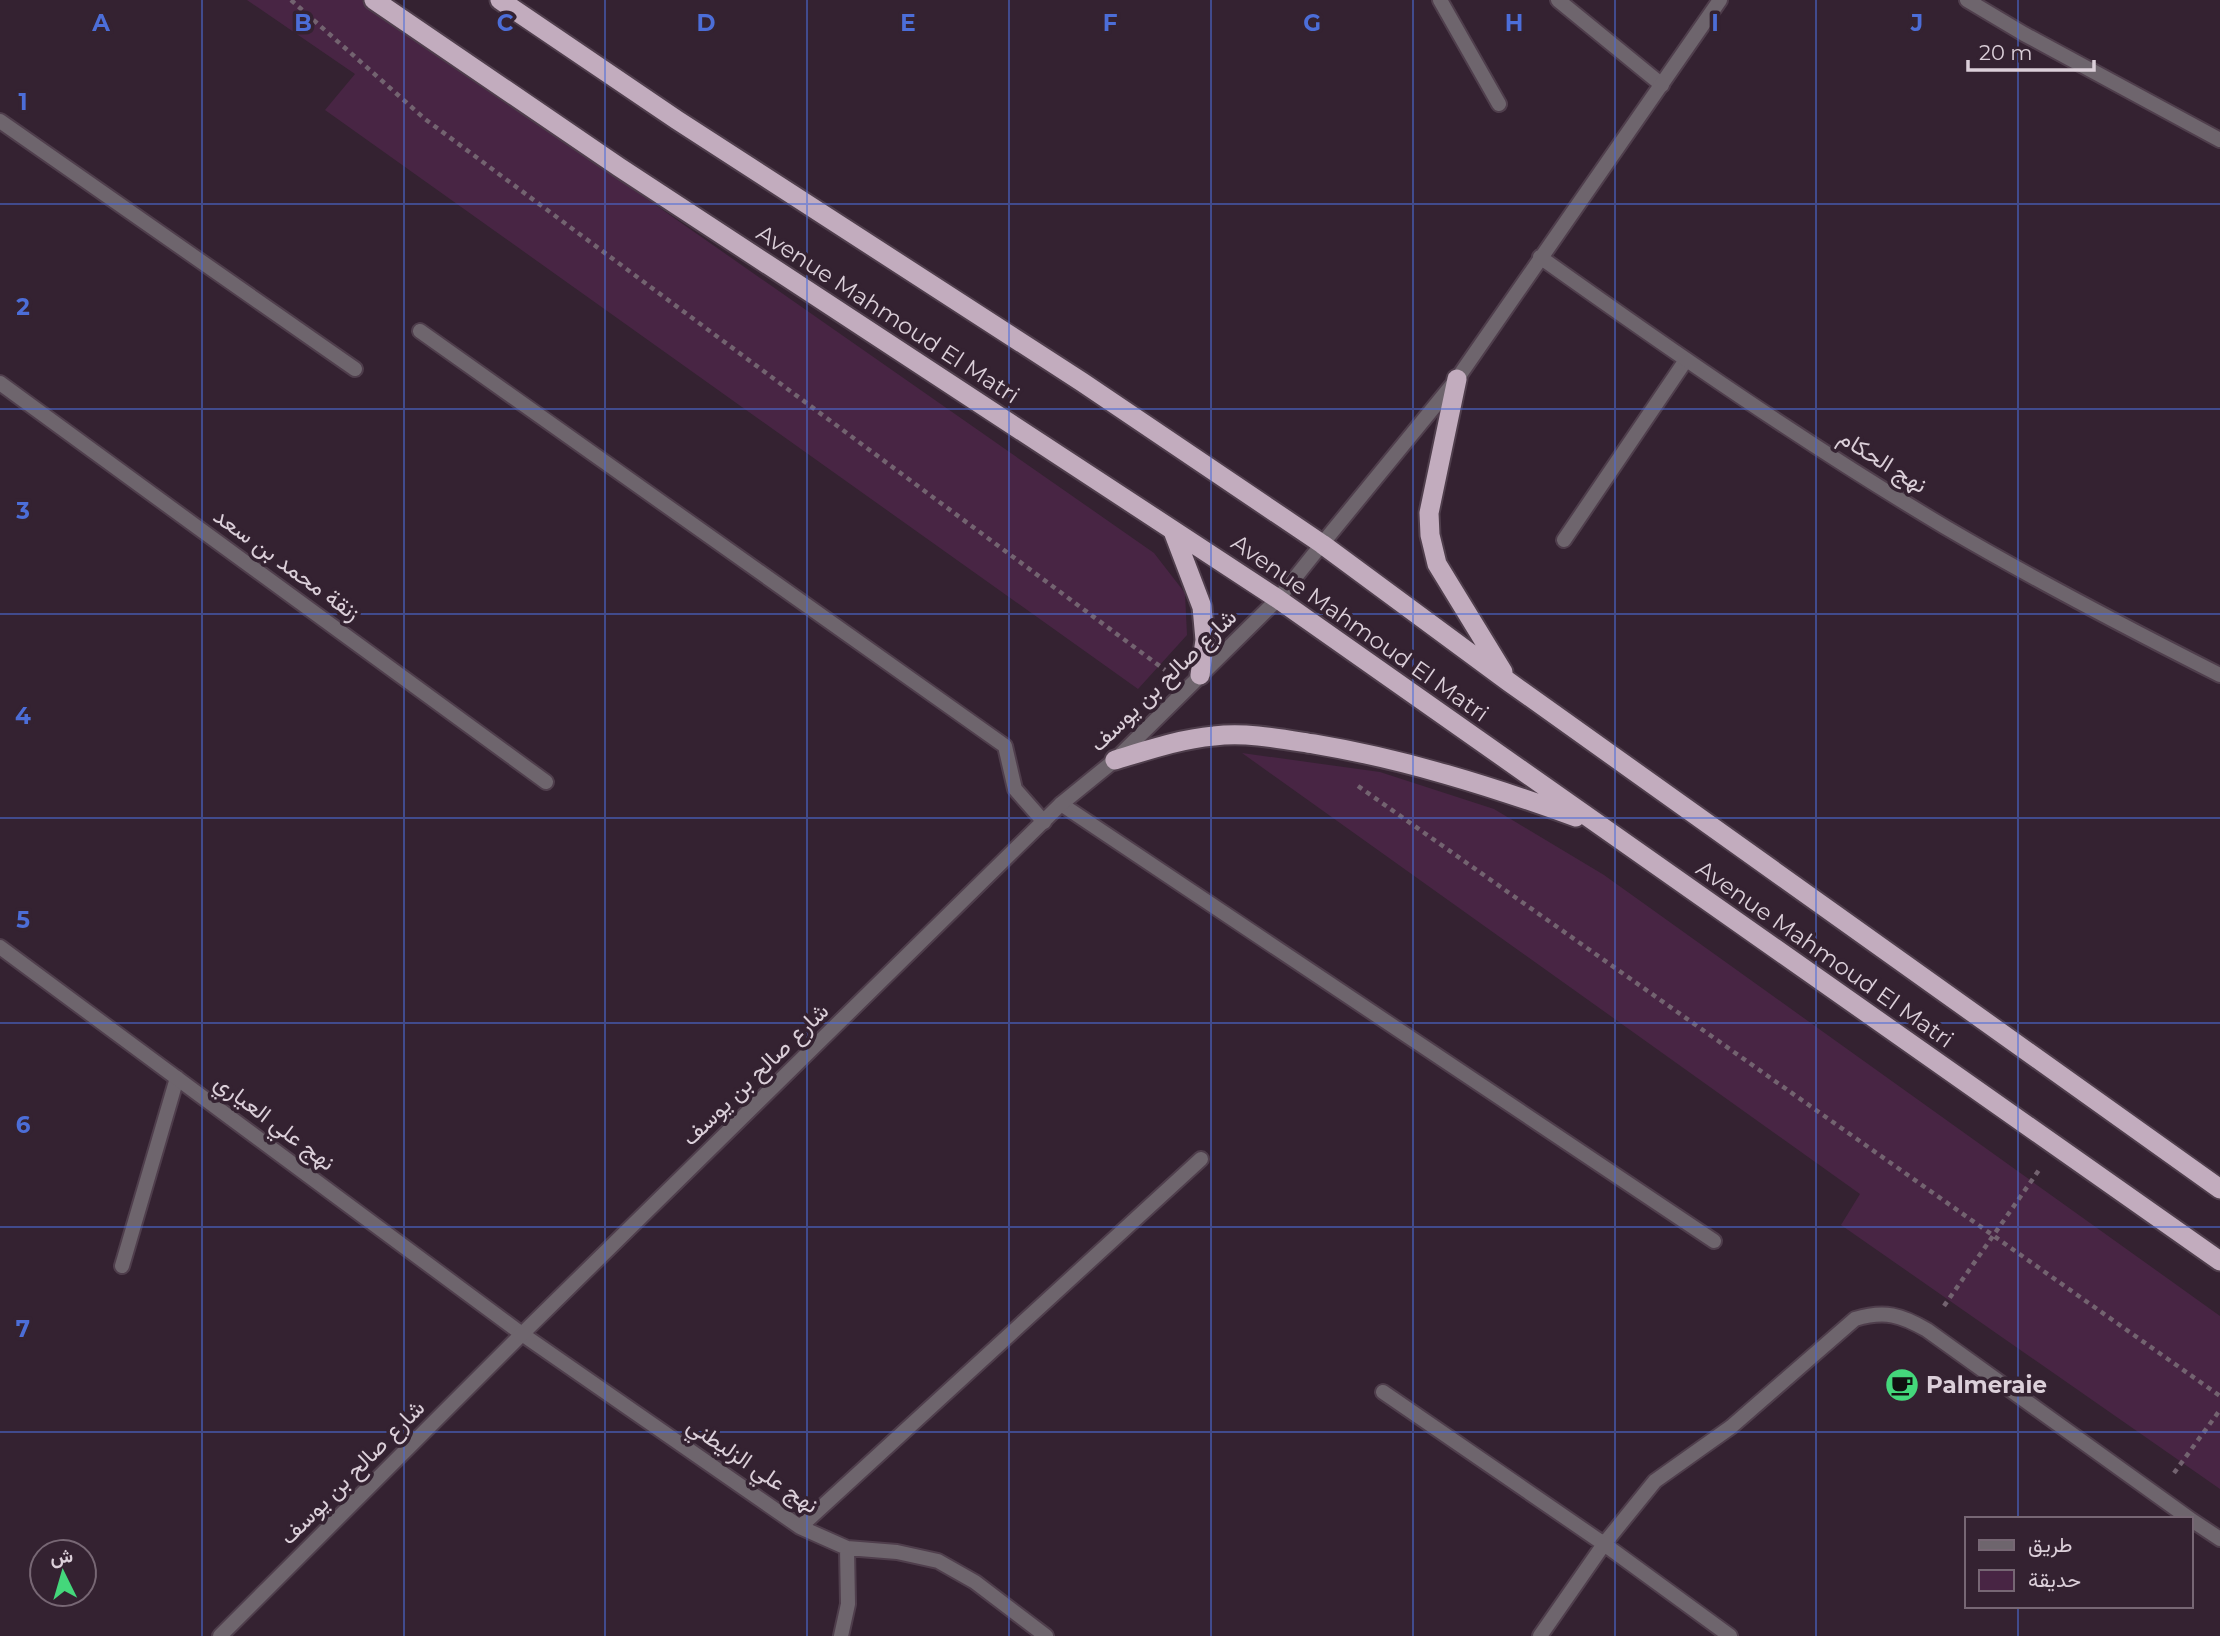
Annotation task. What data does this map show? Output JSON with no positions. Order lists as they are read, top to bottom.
{
  "streets": {
    "highway": ["Avenue Mahmoud El Matri"],
    "street": [
      "نهج الحكام",
      "زنقة محمد بن سعد",
      "شارع صالح بن يوسف",
      "نهج علي العياري",
      "نهج علي الزليطني"
    ]
  },
  "crossings": [
    ["Avenue Mahmoud El Matri", "شارع صالح بن يوسف"],
    ["نهج الحكام", "شارع صالح بن يوسف"],
    ["شارع صالح بن يوسف", "نهج علي العياري"],
    ["شارع صالح بن يوسف", "نهج علي الزليطني"],
    ["نهج علي العياري", "نهج علي الزليطني"]
  ],
  "places": {
    "cafe": ["Palmeraie"]
  },
  "legend": ["طريق", "حديقة"],
  "scale_bar": "20 m",
  "north": "top",
  "grid": {
    "columns": [
      "A",
      "B",
      "C",
      "D",
      "E",
      "F",
      "G",
      "H",
      "I",
      "J"
    ],
    "rows": [
      "1",
      "2",
      "3",
      "4",
      "5",
      "6",
      "7"
    ]
  }
}
